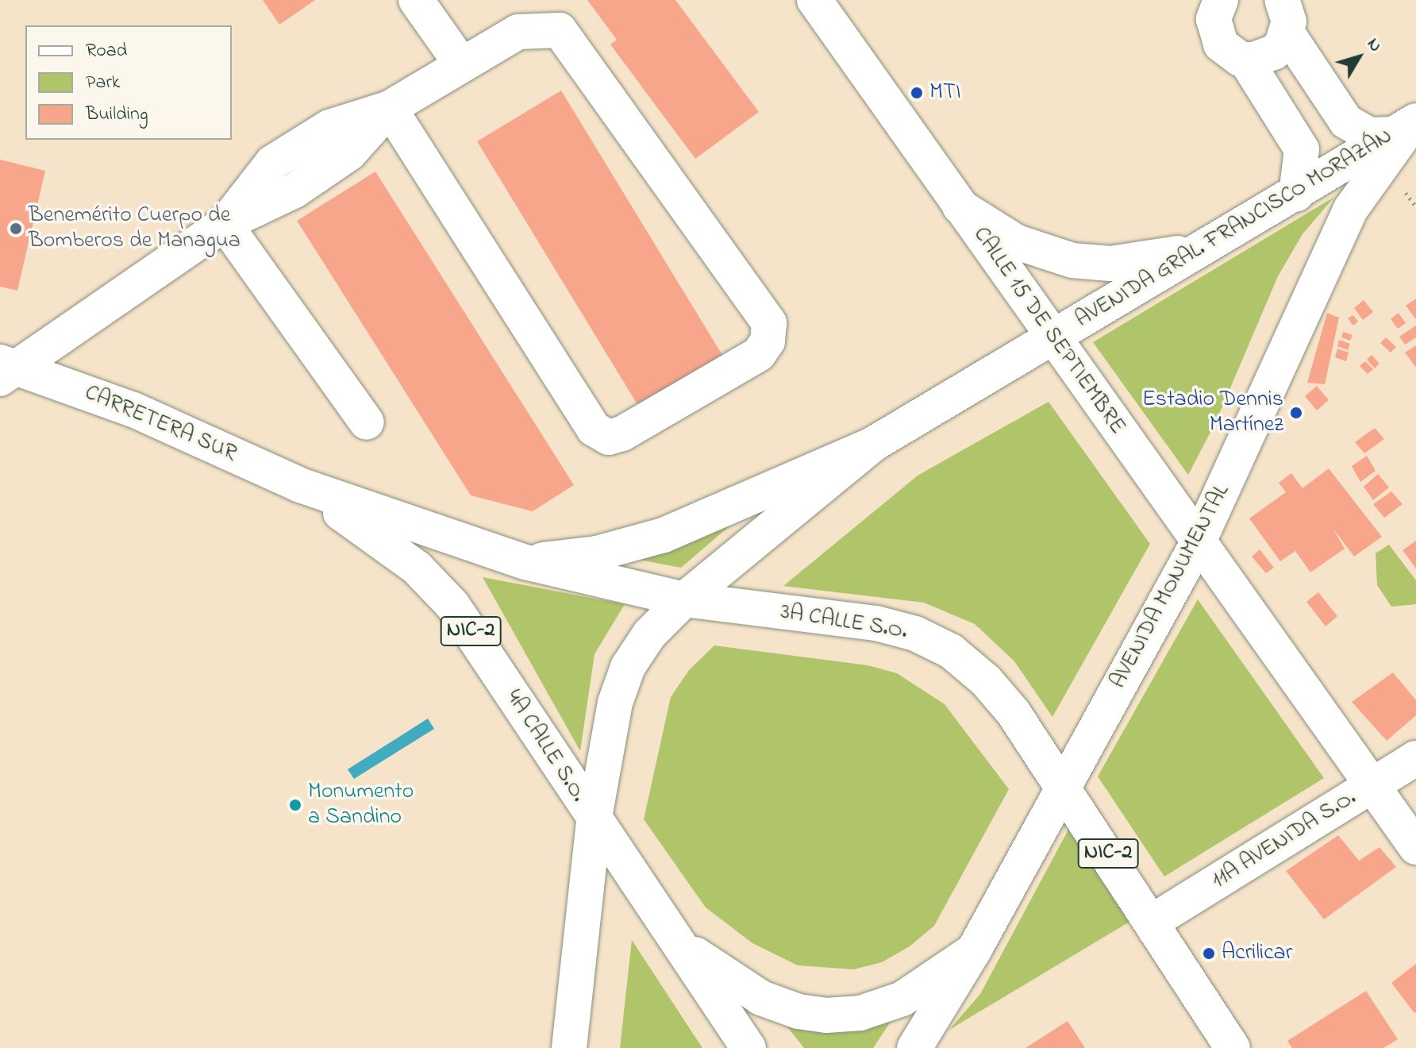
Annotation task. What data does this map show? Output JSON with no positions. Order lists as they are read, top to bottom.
{
  "streets": {
    "main road": [
      "AVENIDA GRAL. FRANCISCO MORAZÁN",
      "CALLE 15 DE SEPTIEMBRE",
      "CARRETERA SUR",
      "AVENIDA MONUMENTAL",
      "3A CALLE S.O.",
      "NIC-2",
      "4A CALLE S.O.",
      "11A AVENIDA S.O."
    ]
  },
  "crossings": [
    ["AVENIDA GRAL. FRANCISCO MORAZÁN", "CALLE 15 DE SEPTIEMBRE"],
    ["AVENIDA GRAL. FRANCISCO MORAZÁN", "AVENIDA MONUMENTAL"],
    ["CALLE 15 DE SEPTIEMBRE", "AVENIDA MONUMENTAL"],
    ["CALLE 15 DE SEPTIEMBRE", "11A AVENIDA S.O."],
    ["CARRETERA SUR", "3A CALLE S.O."],
    ["CARRETERA SUR", "4A CALLE S.O."],
    ["AVENIDA MONUMENTAL", "3A CALLE S.O."],
    ["3A CALLE S.O.", "4A CALLE S.O."],
    ["3A CALLE S.O.", "11A AVENIDA S.O."]
  ],
  "places": [
    "MTI",
    "Benemérito Cuerpo de Bomberos de Managua",
    "Estadio Dennis Martínez",
    "Monumento a Sandino",
    "Acrilicar"
  ],
  "legend": ["Road", "Park", "Building"],
  "north": "top right"
}
